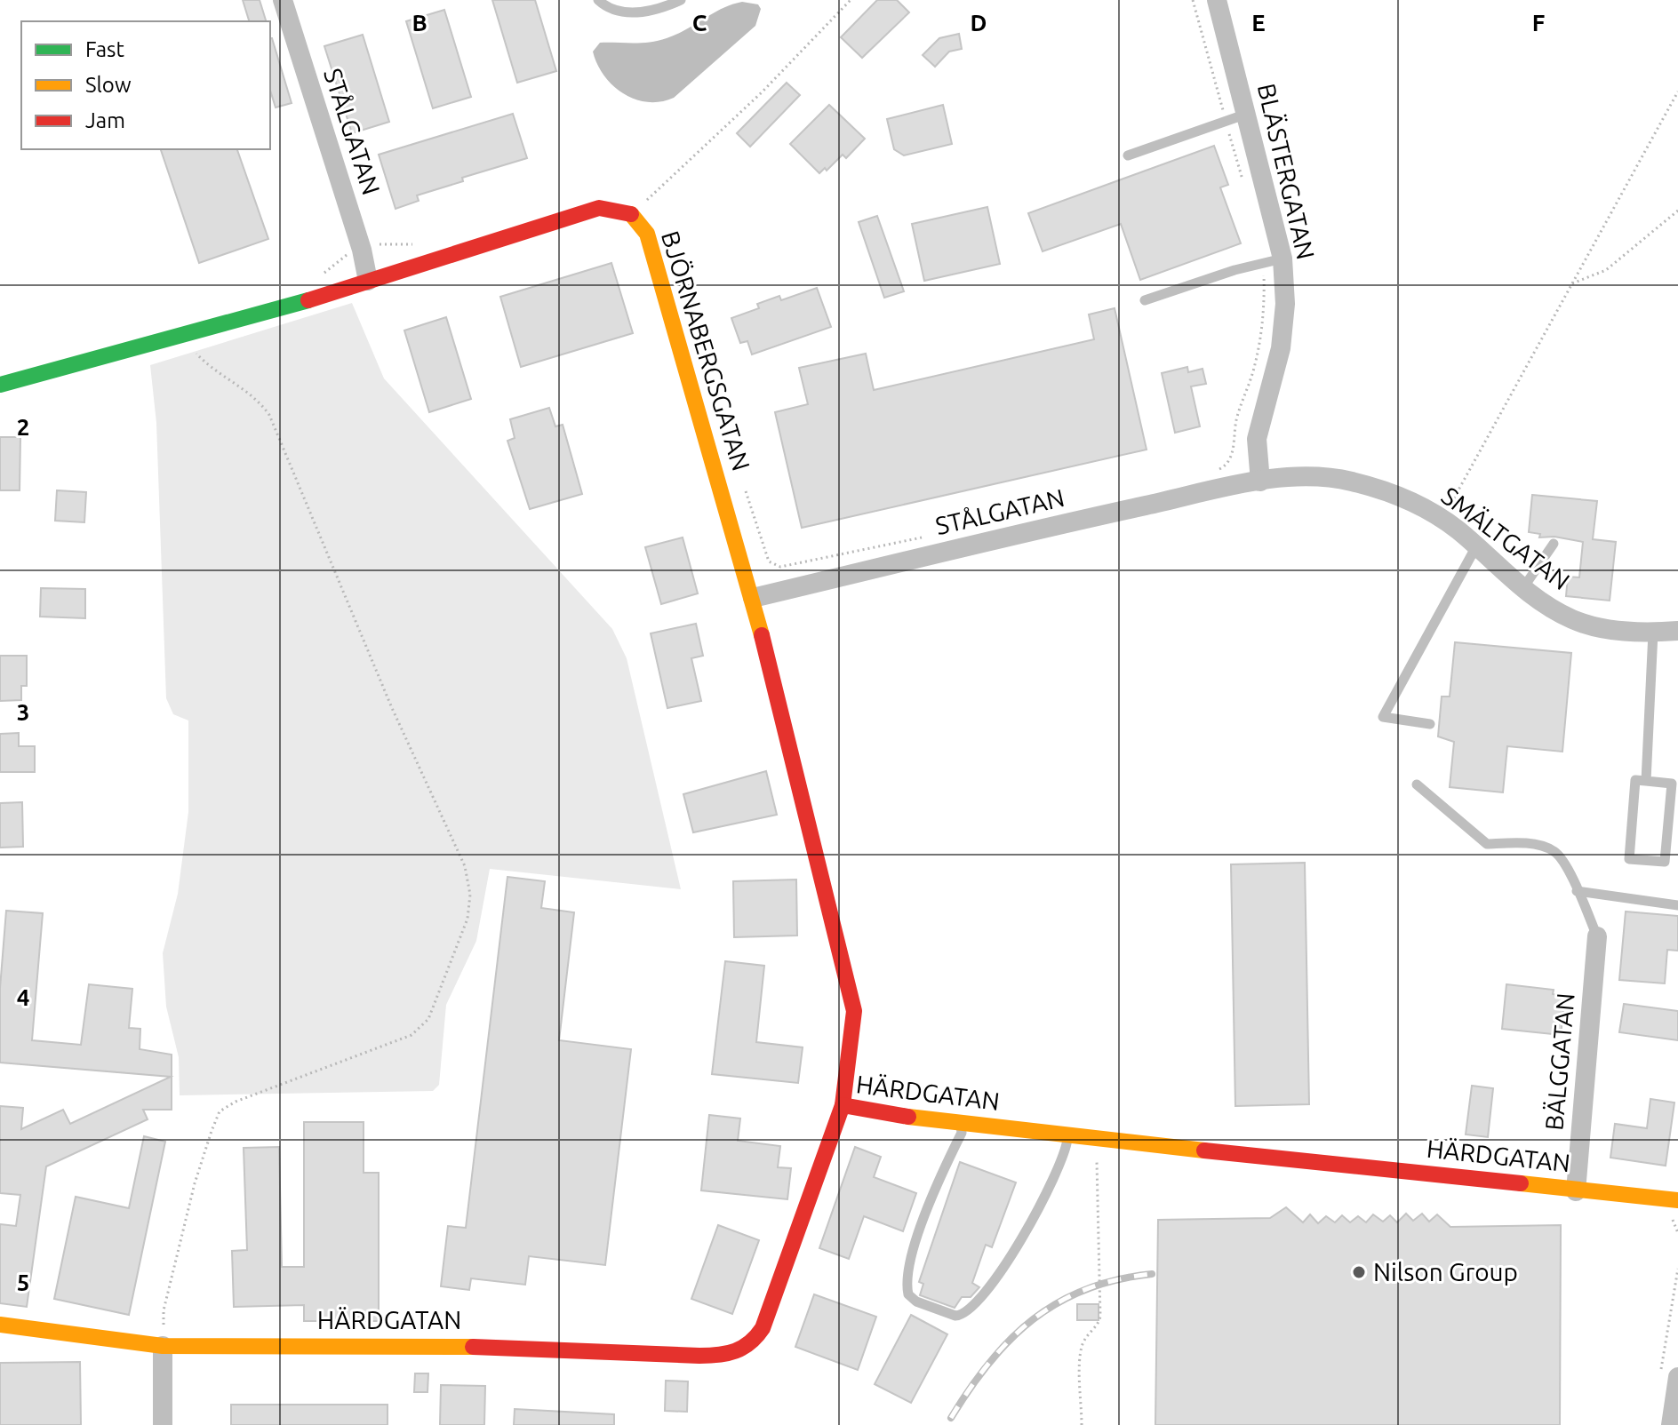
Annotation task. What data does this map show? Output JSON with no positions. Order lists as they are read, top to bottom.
{
  "streets": {
    "street": [
      "STÅLGATAN",
      "BLÄSTERGATAN",
      "BJÖRNABERGSGATAN",
      "SMÄLTGATAN",
      "BÄLGGATAN",
      "HÄRDGATAN"
    ]
  },
  "crossings": [
    ["STÅLGATAN", "BLÄSTERGATAN"],
    ["STÅLGATAN", "BJÖRNABERGSGATAN"],
    ["STÅLGATAN", "SMÄLTGATAN"],
    ["BLÄSTERGATAN", "SMÄLTGATAN"],
    ["BJÖRNABERGSGATAN", "HÄRDGATAN"],
    ["BÄLGGATAN", "HÄRDGATAN"]
  ],
  "places": ["Nilson Group"],
  "legend": ["Fast", "Slow", "Jam"],
  "grid": {
    "columns": [
      "B",
      "C",
      "D",
      "E",
      "F"
    ],
    "rows": [
      "2",
      "3",
      "4",
      "5"
    ]
  }
}
